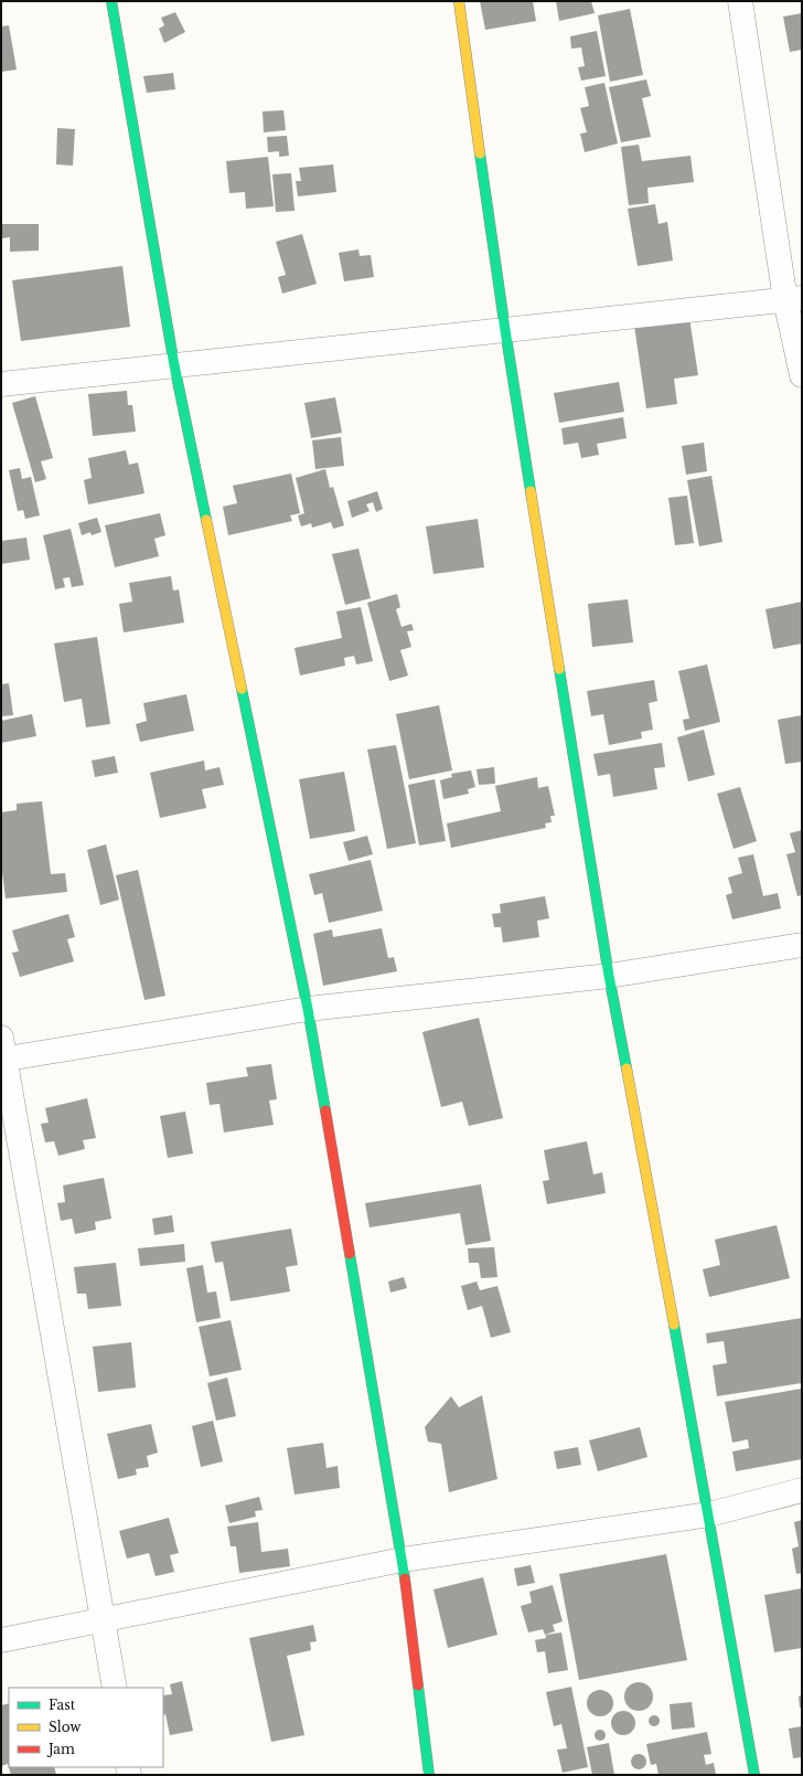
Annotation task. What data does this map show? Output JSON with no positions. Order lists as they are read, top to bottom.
{
  "legend": ["Fast", "Slow", "Jam"]
}
